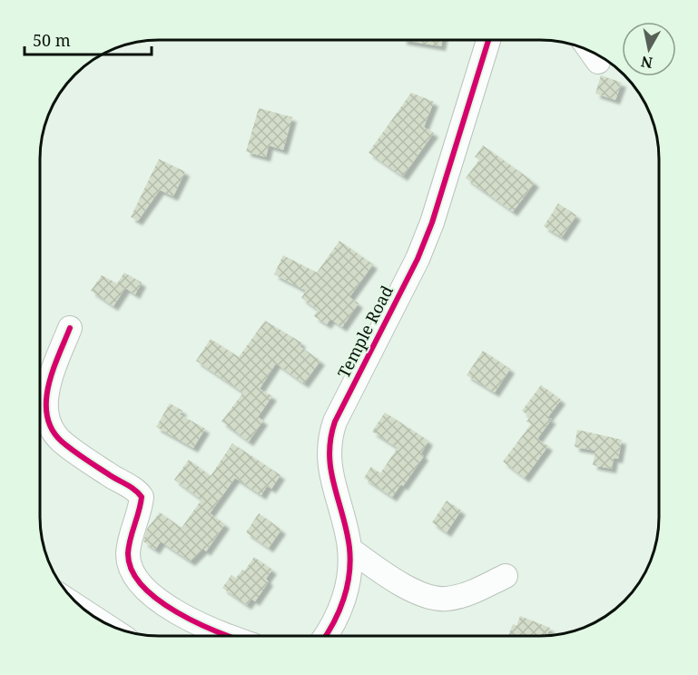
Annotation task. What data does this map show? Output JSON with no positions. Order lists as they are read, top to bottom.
{
  "streets": {
    "street": ["Temple Road"]
  },
  "scale_bar": "50 m",
  "north": "bottom"
}
